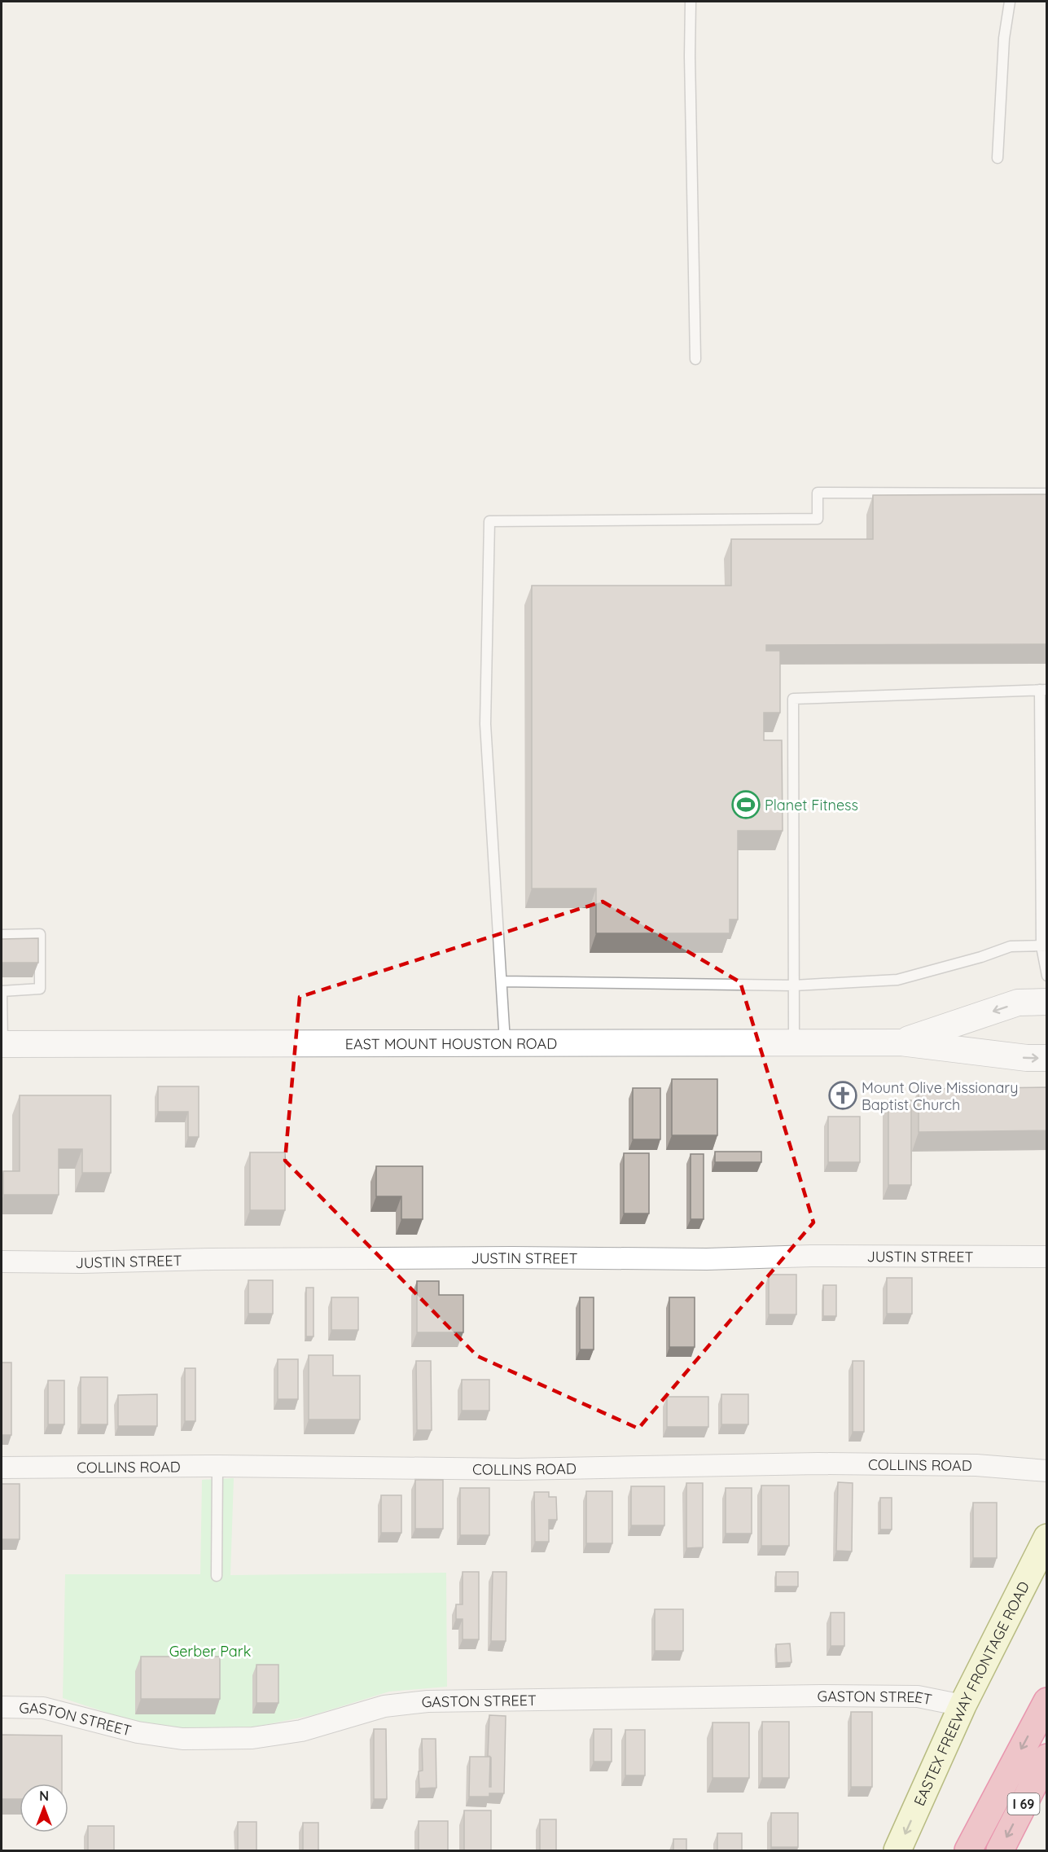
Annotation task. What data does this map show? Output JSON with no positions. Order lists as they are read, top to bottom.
{
  "streets": {
    "highway": ["I 69"],
    "main road": ["EASTEX FREEWAY FRONTAGE ROAD"],
    "street": [
      "EAST MOUNT HOUSTON ROAD",
      "JUSTIN STREET",
      "COLLINS ROAD",
      "GASTON STREET"
    ]
  },
  "crossings": [
    ["EASTEX FREEWAY FRONTAGE ROAD", "GASTON STREET"]
  ],
  "one_way": ["EASTEX FREEWAY FRONTAGE ROAD"],
  "parks": ["Gerber Park"],
  "places": {
    "sports": ["Planet Fitness"],
    "church": ["Mount Olive Missionary Baptist Church"]
  },
  "north": "top"
}
